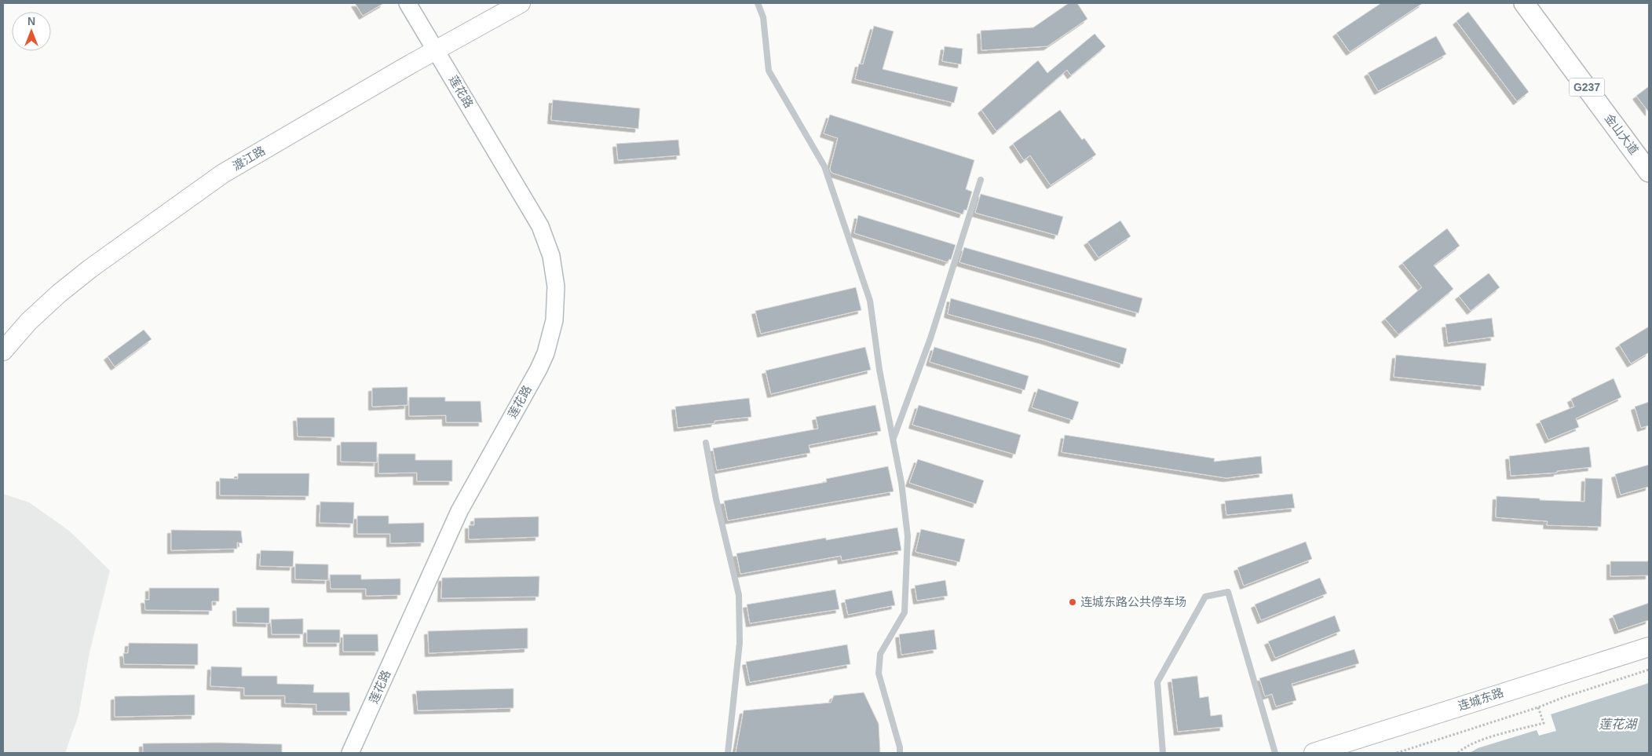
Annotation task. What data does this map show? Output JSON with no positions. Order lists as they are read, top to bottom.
{
  "streets": {
    "highway": ["G237", "金山大道"],
    "main road": ["莲花路", "渡江路", "连城东路"]
  },
  "crossings": [
    ["莲花路", "渡江路"]
  ],
  "water": ["莲花湖"],
  "places": ["连城东路公共停车场"],
  "north": "top"
}
